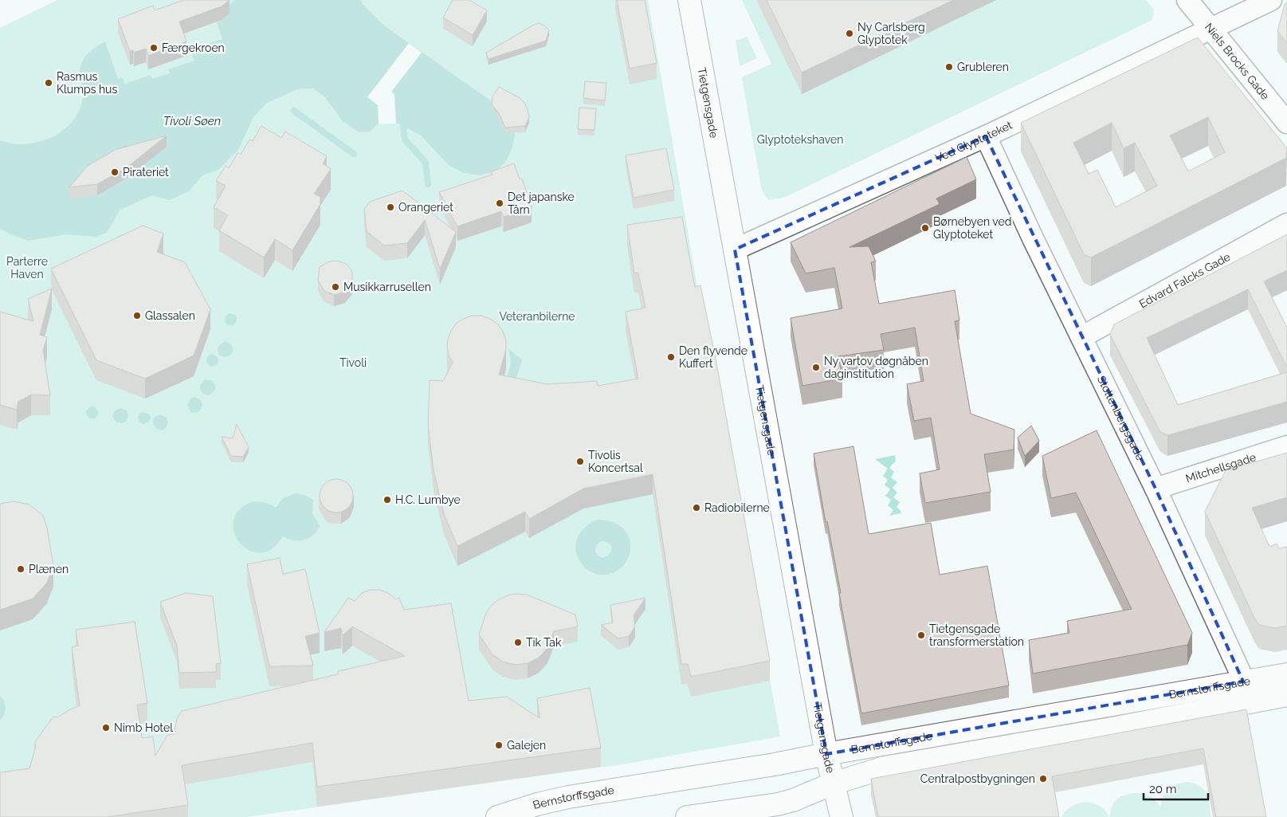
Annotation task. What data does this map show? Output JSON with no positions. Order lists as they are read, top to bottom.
{
  "streets": {
    "street": [
      "Niels Brocks Gade",
      "Tietgensgade",
      "Ved Glyptoteket",
      "Edvard Falcks Gade",
      "Stoltenbergsgade",
      "Mitchellsgade",
      "Bernstorffsgade"
    ]
  },
  "crossings": [
    ["Niels Brocks Gade", "Ved Glyptoteket"],
    ["Tietgensgade", "Ved Glyptoteket"],
    ["Tietgensgade", "Bernstorffsgade"],
    ["Ved Glyptoteket", "Stoltenbergsgade"],
    ["Edvard Falcks Gade", "Stoltenbergsgade"],
    ["Stoltenbergsgade", "Mitchellsgade"],
    ["Stoltenbergsgade", "Bernstorffsgade"]
  ],
  "water": ["Tivoli Søen"],
  "parks": [
    "Glyptotekshaven",
    "Parterre Haven",
    "Veteranbilerne",
    "Tivoli"
  ],
  "places": [
    "Ny Carlsberg Glyptotek",
    "Færgekroen",
    "Grubleren",
    "Rasmus Klumps hus",
    "Pirateriet",
    "Det japanske Tårn",
    "Orangeriet",
    "Børnebyen ved Glyptoteket",
    "Musikkarrusellen",
    "Glassalen",
    "Den flyvende Kuffert",
    "Ny vartov døgnåben daginstitution",
    "Tivolis Koncertsal",
    "H.C. Lumbye",
    "Radiobilerne",
    "Plænen",
    "Tietgensgade transformerstation",
    "Tik Tak",
    "Nimb Hotel",
    "Galejen",
    "Centralpostbygningen"
  ],
  "scale_bar": "20 m"
}
